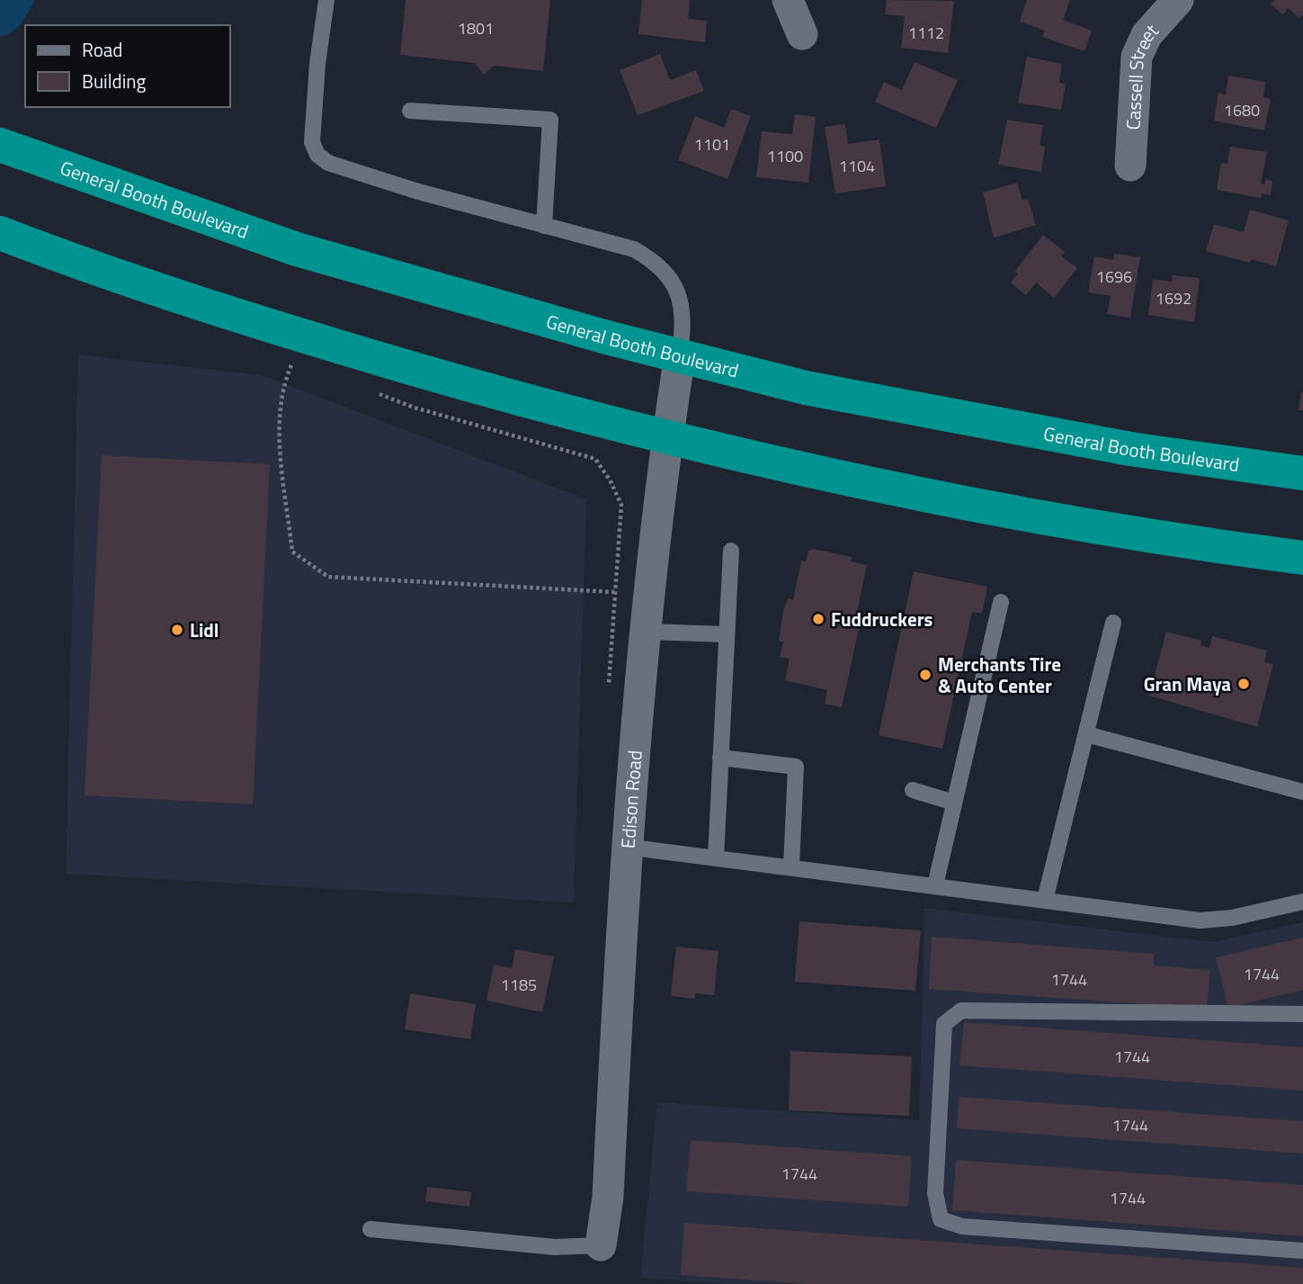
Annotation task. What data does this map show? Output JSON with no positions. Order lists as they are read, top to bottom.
{
  "streets": {
    "highway": ["General Booth Boulevard"],
    "street": ["Cassell Street", "Edison Road"]
  },
  "crossings": [
    ["General Booth Boulevard", "Edison Road"]
  ],
  "places": [
    "Fuddruckers",
    "Lidl",
    "Merchants Tire & Auto Center",
    "Gran Maya"
  ],
  "house_numbers": [
    "1801",
    "1112",
    "1680",
    "1101",
    "1100",
    "1104",
    "1696",
    "1692",
    "1744",
    "1744",
    "1185",
    "1744",
    "1744",
    "1744",
    "1744"
  ],
  "legend": ["Road", "Building"]
}
